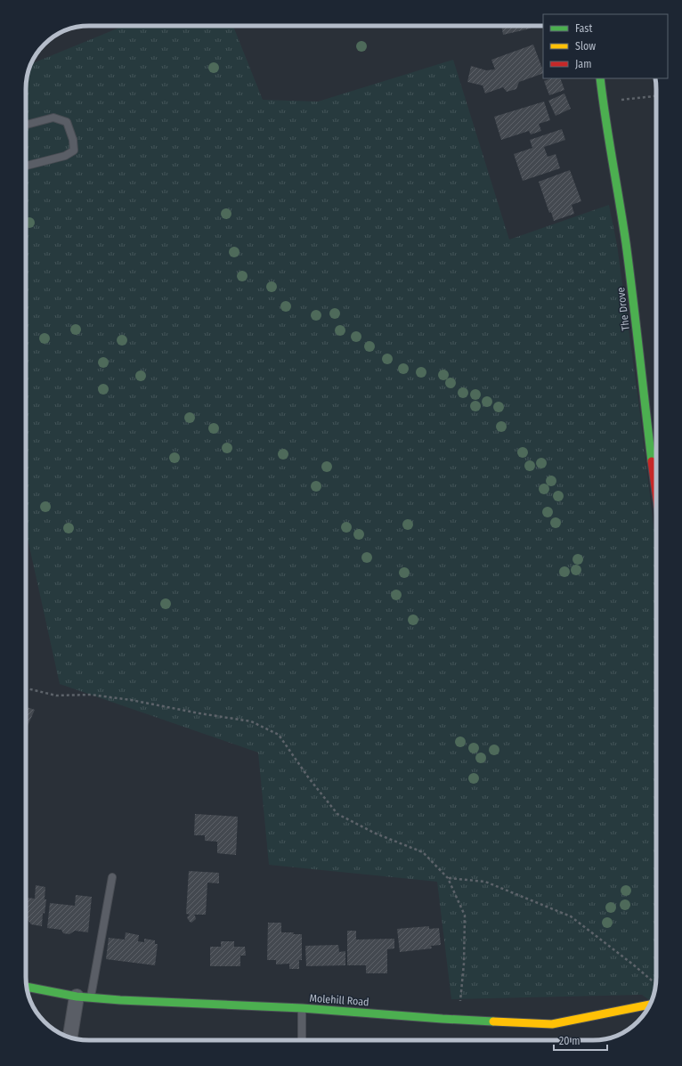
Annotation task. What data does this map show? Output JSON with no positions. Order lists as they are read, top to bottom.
{
  "streets": {
    "street": ["The Drove", "Molehill Road"]
  },
  "legend": ["Fast", "Slow", "Jam"],
  "scale_bar": "20 m"
}
